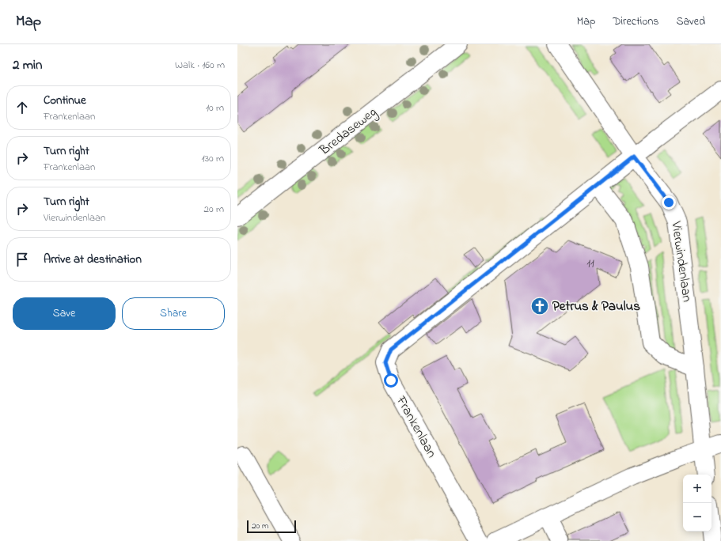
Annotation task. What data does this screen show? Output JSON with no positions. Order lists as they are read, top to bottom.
{
  "streets": {
    "street": ["Bredaseweg", "Vierwindenlaan", "Frankenlaan"]
  },
  "crossings": [
    ["Vierwindenlaan", "Frankenlaan"]
  ],
  "places": {
    "church": ["Petrus & Paulus"]
  },
  "house_numbers": ["11"],
  "scale_bar": "20 m",
  "page": {
    "header": "Map",
    "nav": ["Map", "Directions", "Saved"],
    "heading": ["2 min", "Walk · 160 m"],
    "list": [
      ["Continue", "Frankenlaan", "10 m"],
      ["Turn right", "Frankenlaan", "130 m"],
      ["Turn right", "Vierwindenlaan", "20 m"],
      "Arrive at destination"
    ],
    "buttons": ["Save", "Share"],
    "map_buttons": ["+", "−"],
    "scale": "20 m"
  }
}
